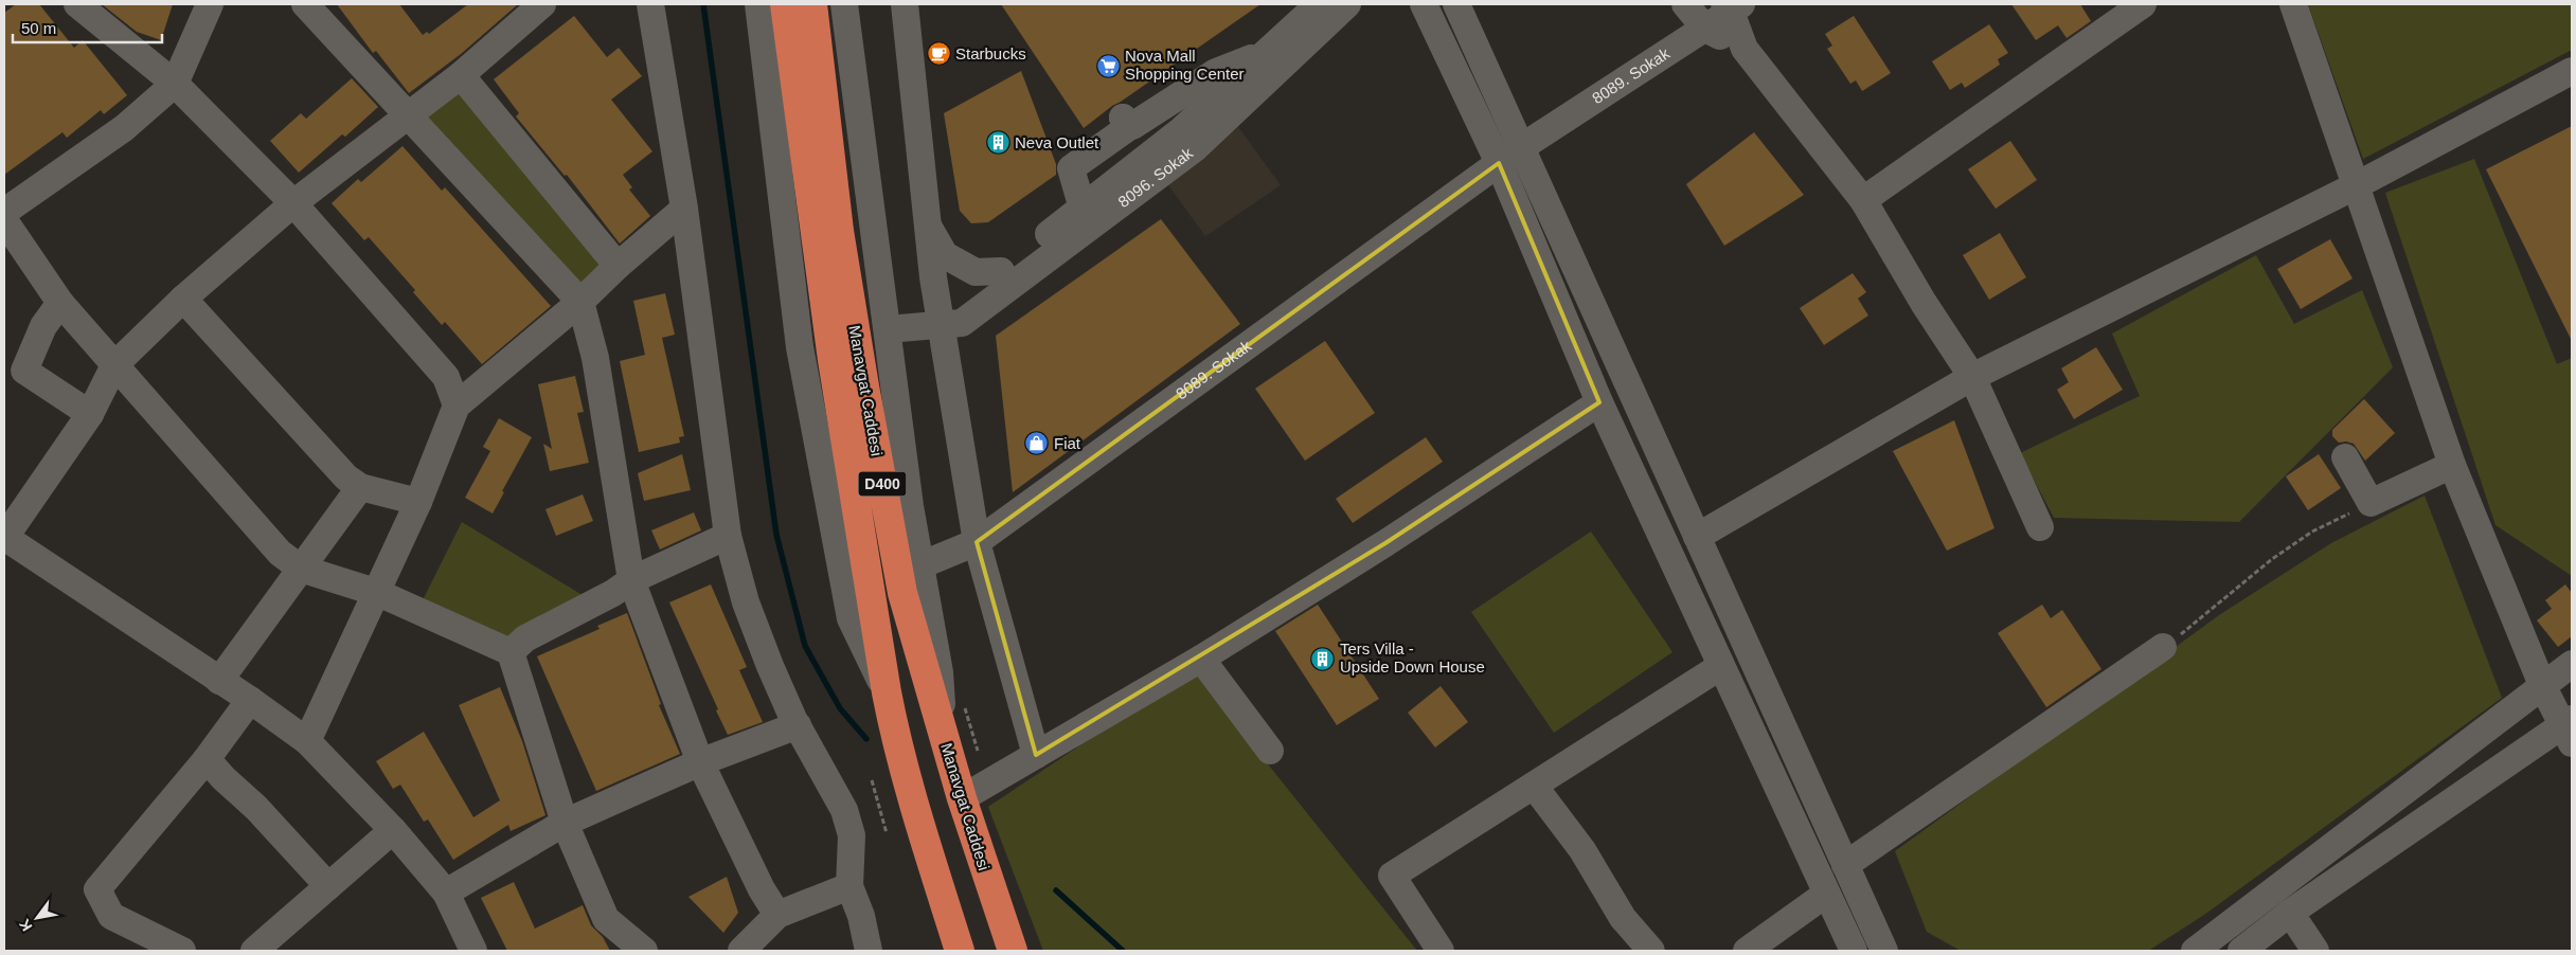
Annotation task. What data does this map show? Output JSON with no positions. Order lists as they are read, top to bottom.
{
  "streets": {
    "highway": ["Manavgat Caddesi", "D400"],
    "street": ["8089. Sokak", "8096. Sokak"]
  },
  "places": {
    "cafe": ["Starbucks"],
    "supermarket": ["Nova Mall Shopping Center"],
    "building": ["Neva Outlet", "Ters Villa - Upside Down House"],
    "shop": ["Fiat"]
  },
  "scale_bar": "50 m",
  "north": "bottom left"
}
